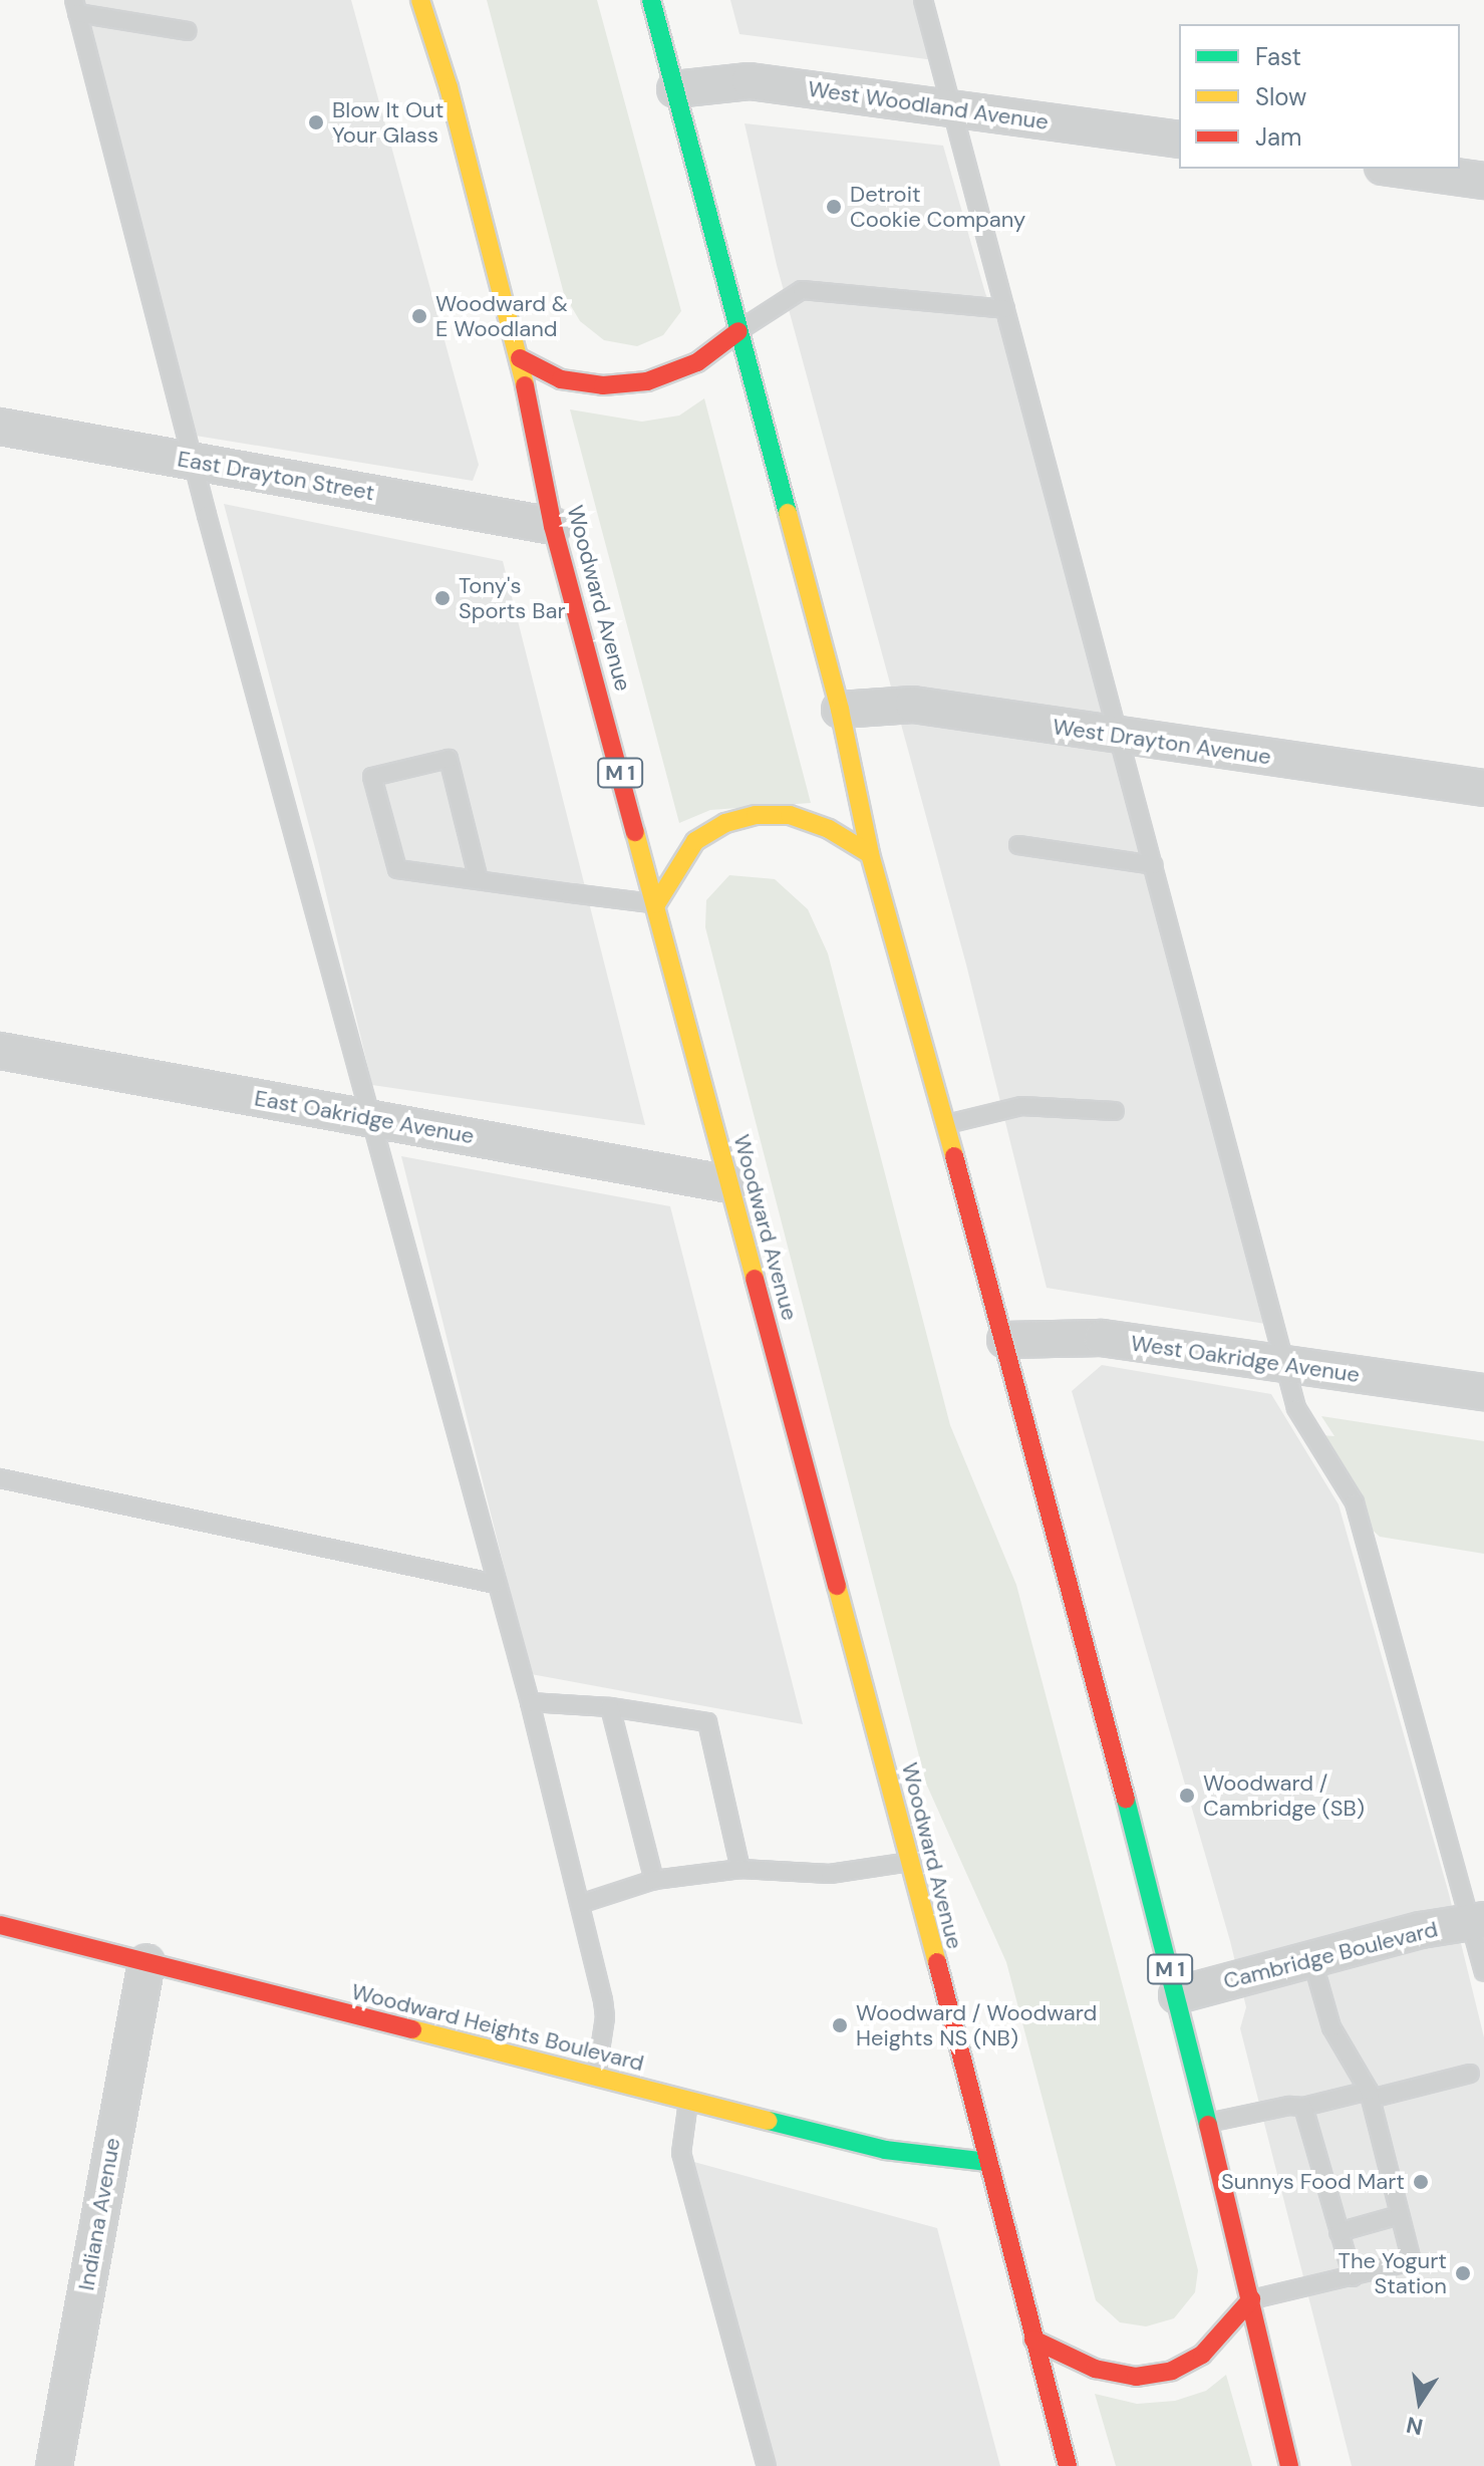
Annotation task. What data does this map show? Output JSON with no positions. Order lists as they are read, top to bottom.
{
  "streets": {
    "main road": ["Woodward Avenue", "M 1", "Woodward Heights Boulevard"],
    "street": [
      "West Woodland Avenue",
      "East Drayton Street",
      "West Drayton Avenue",
      "East Oakridge Avenue",
      "West Oakridge Avenue",
      "Cambridge Boulevard",
      "Indiana Avenue"
    ]
  },
  "crossings": [
    ["West Woodland Avenue", "M 1"],
    ["East Drayton Street", "Woodward Avenue"],
    ["Woodward Avenue", "East Oakridge Avenue"],
    ["Woodward Avenue", "Woodward Heights Boulevard"],
    ["West Drayton Avenue", "M 1"],
    ["M 1", "West Oakridge Avenue"],
    ["M 1", "Cambridge Boulevard"],
    ["Woodward Heights Boulevard", "Indiana Avenue"]
  ],
  "places": [
    "Blow It Out Your Glass",
    "Detroit Cookie Company",
    "Woodward & E Woodland",
    "Tony's Sports Bar",
    "Woodward / Cambridge (SB)",
    "Woodward / Woodward Heights NS (NB)",
    "Sunnys Food Mart",
    "The Yogurt Station"
  ],
  "legend": ["Fast", "Slow", "Jam"],
  "north": "bottom"
}
